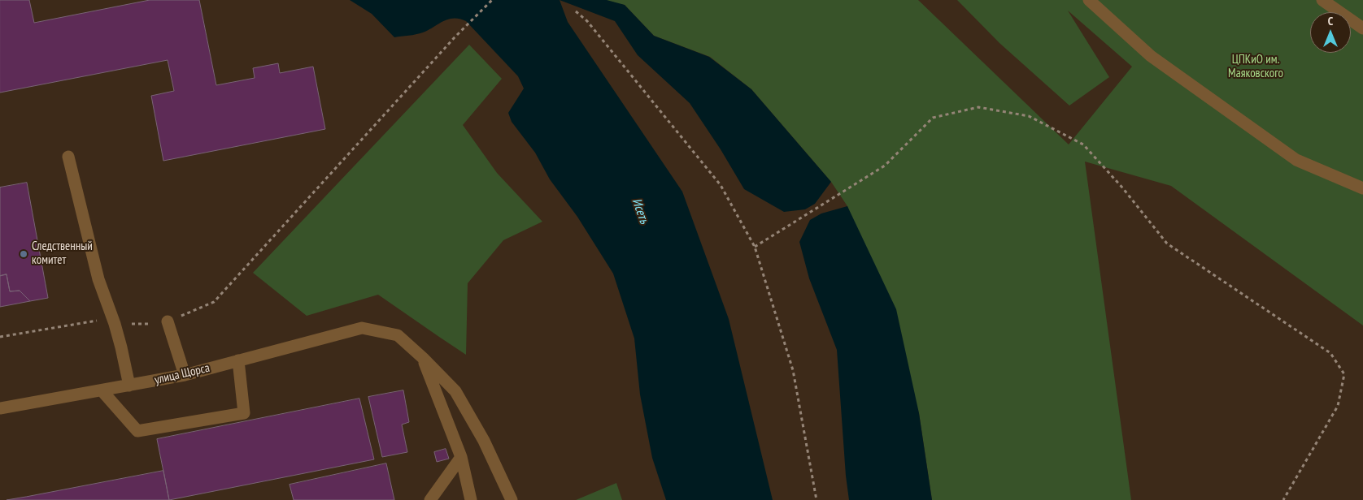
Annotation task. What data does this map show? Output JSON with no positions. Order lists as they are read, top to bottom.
{
  "streets": {
    "street": ["улица Щорса"]
  },
  "water": ["Исеть"],
  "parks": ["ЦПКиО им. Маяковского"],
  "places": ["Следственный комитет"],
  "north": "top"
}
